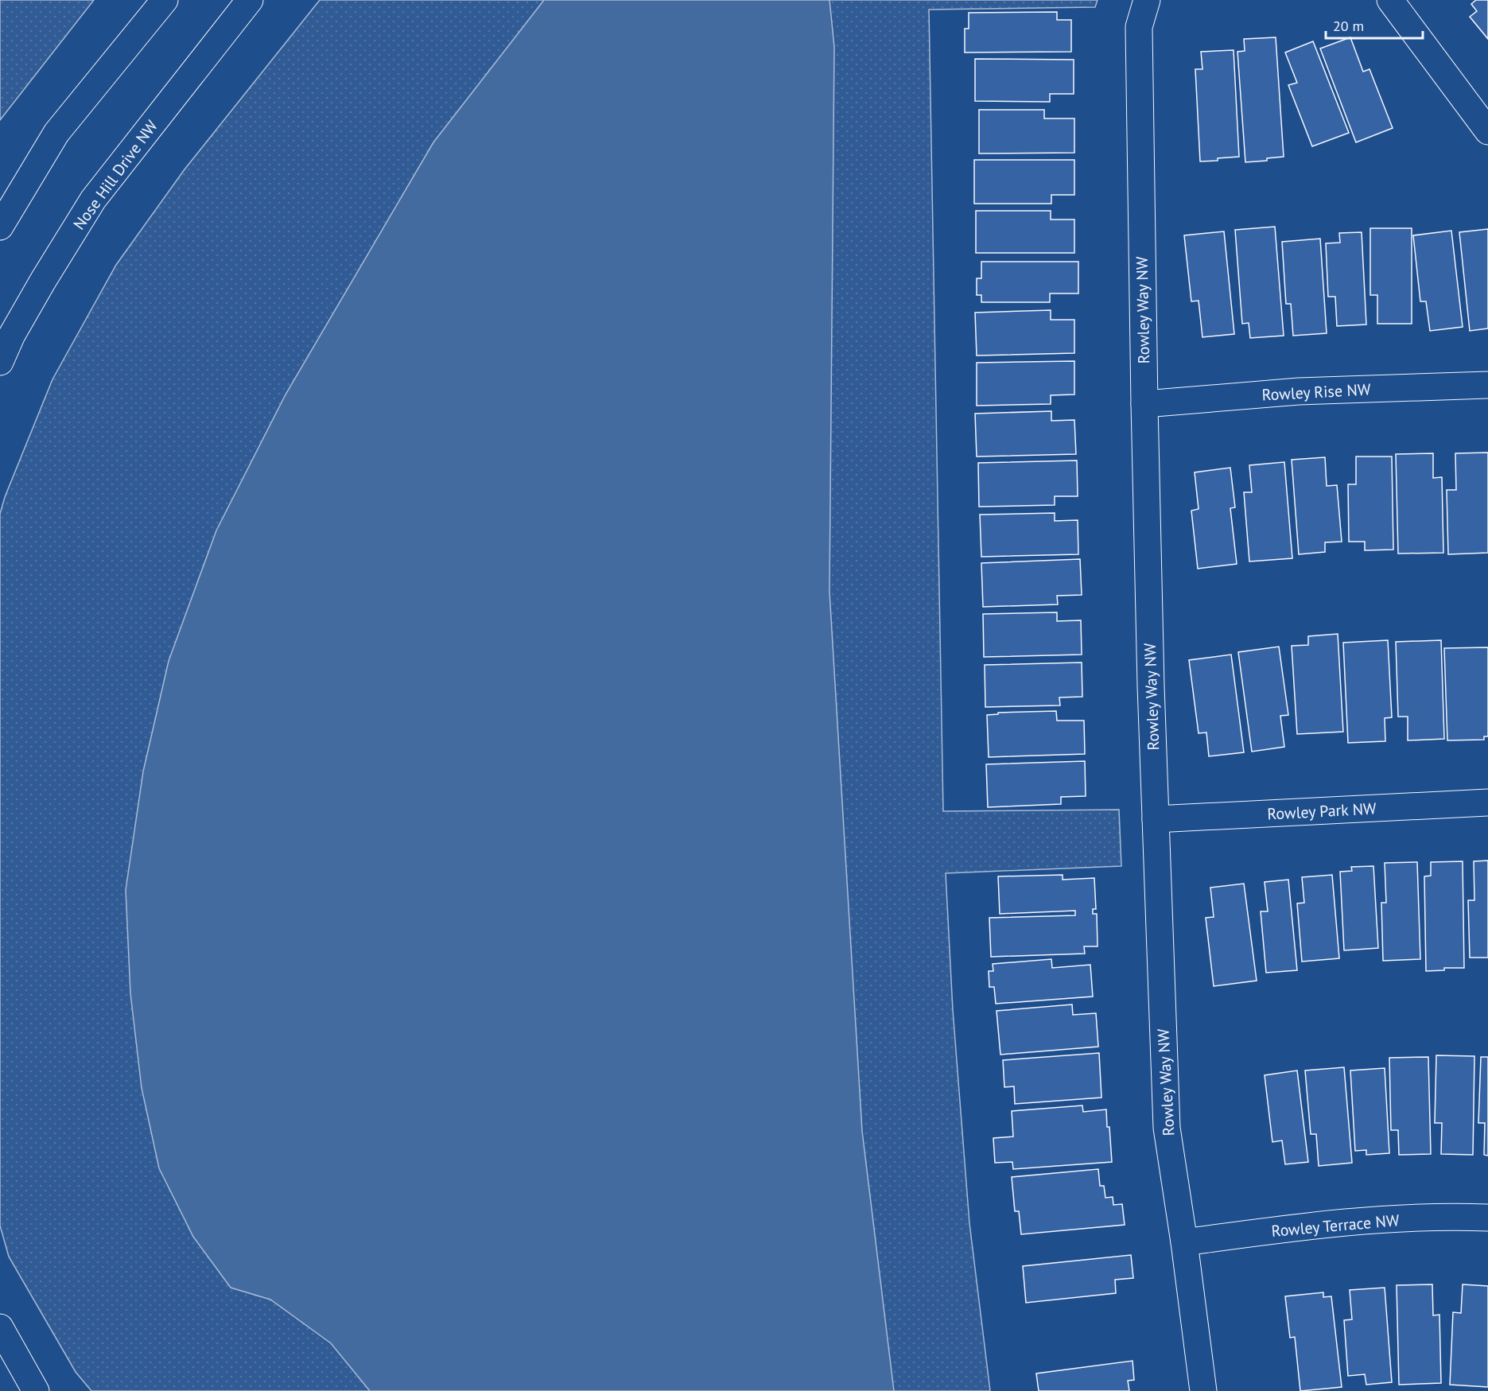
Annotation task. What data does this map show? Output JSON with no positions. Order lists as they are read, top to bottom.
{
  "streets": {
    "street": [
      "Nose Hill Drive NW",
      "Rowley Way NW",
      "Rowley Rise NW",
      "Rowley Park NW",
      "Rowley Terrace NW"
    ]
  },
  "crossings": [
    ["Rowley Way NW", "Rowley Rise NW"],
    ["Rowley Way NW", "Rowley Park NW"],
    ["Rowley Way NW", "Rowley Terrace NW"]
  ],
  "scale_bar": "20 m"
}
